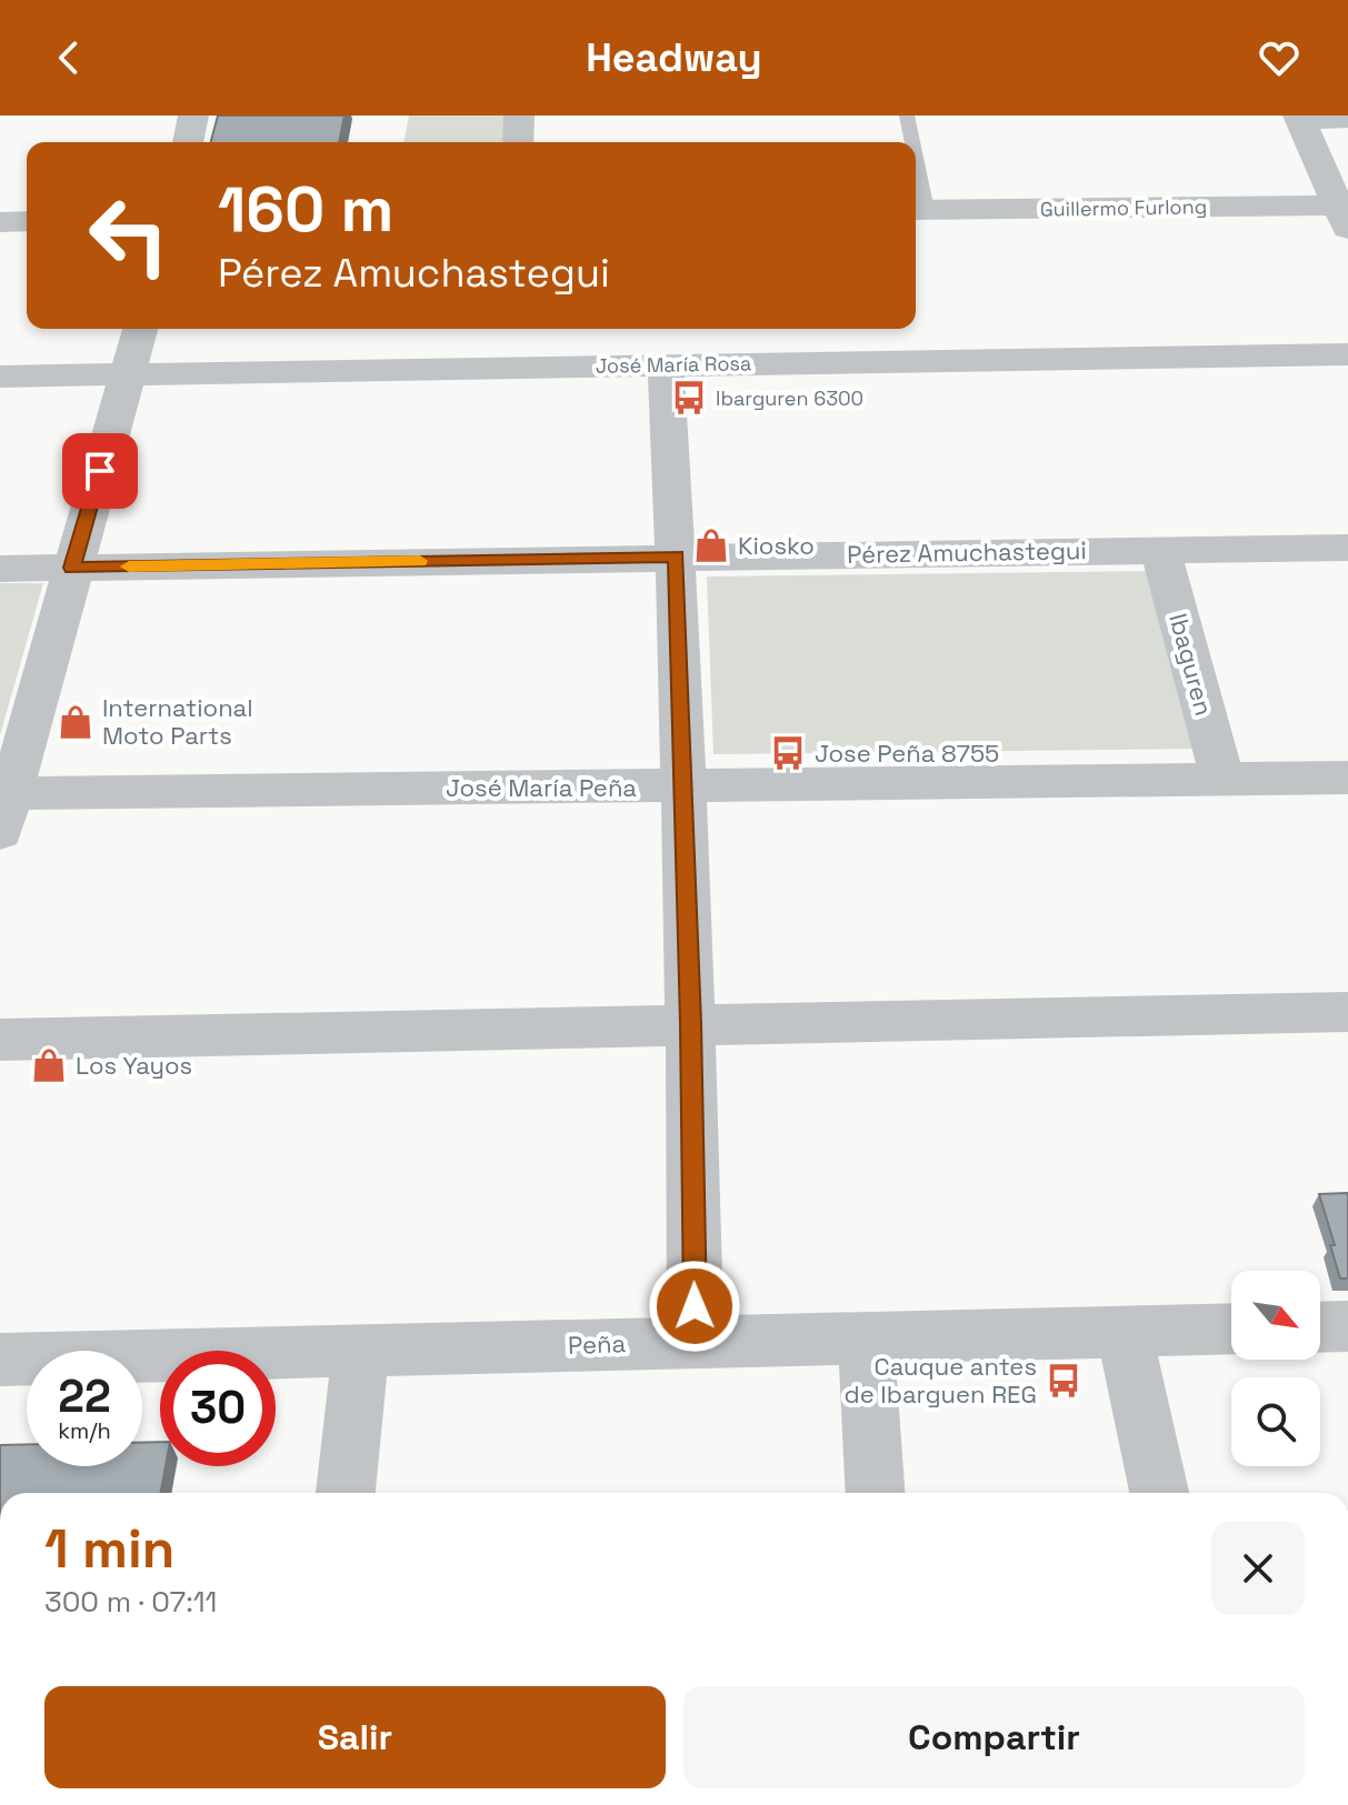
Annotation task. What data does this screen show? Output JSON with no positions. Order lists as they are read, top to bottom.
{
  "streets": {
    "street": [
      "Guillermo Furlong",
      "José María Rosa",
      "Pérez Amuchastegui",
      "Ibaguren",
      "José María Peña",
      "Peña"
    ]
  },
  "crossings": [
    ["Pérez Amuchastegui", "Ibaguren"],
    ["Ibaguren", "José María Peña"]
  ],
  "places": {
    "bus stop": ["Ibarguren 6300", "Jose Peña 8755", "Cauque antes de Ibarguen REG"],
    "shop": ["Kiosko", "International Moto Parts", "Los Yayos"]
  },
  "north": "bottom right",
  "page": {
    "header": "Headway",
    "turn": ["160 m", "Pérez Amuchastegui"],
    "speed": "22 km/h",
    "limit": "30",
    "heading": ["1 min", "300 m · 07:11"],
    "buttons": ["Salir", "Compartir"]
  }
}
